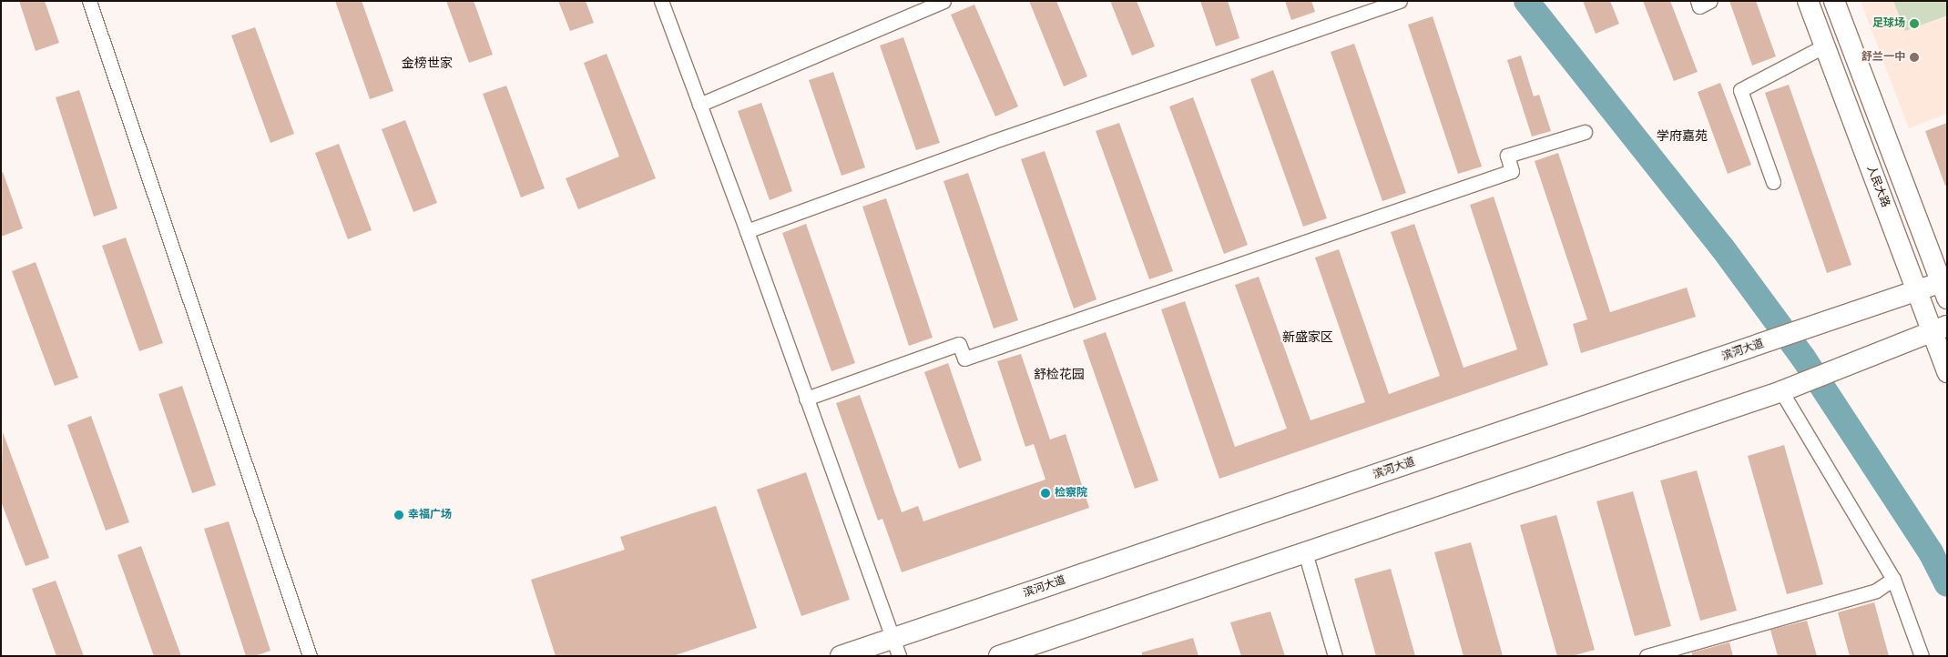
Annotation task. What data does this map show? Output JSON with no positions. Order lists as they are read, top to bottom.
{
  "streets": {
    "main road": ["人民大路", "滨河大道"]
  },
  "crossings": [
    ["人民大路", "滨河大道"]
  ],
  "districts": [
    "金榜世家",
    "学府嘉苑",
    "新盛家区",
    "舒检花园"
  ],
  "places": [
    "足球场",
    "舒兰一中",
    "检察院",
    "幸福广场"
  ]
}
